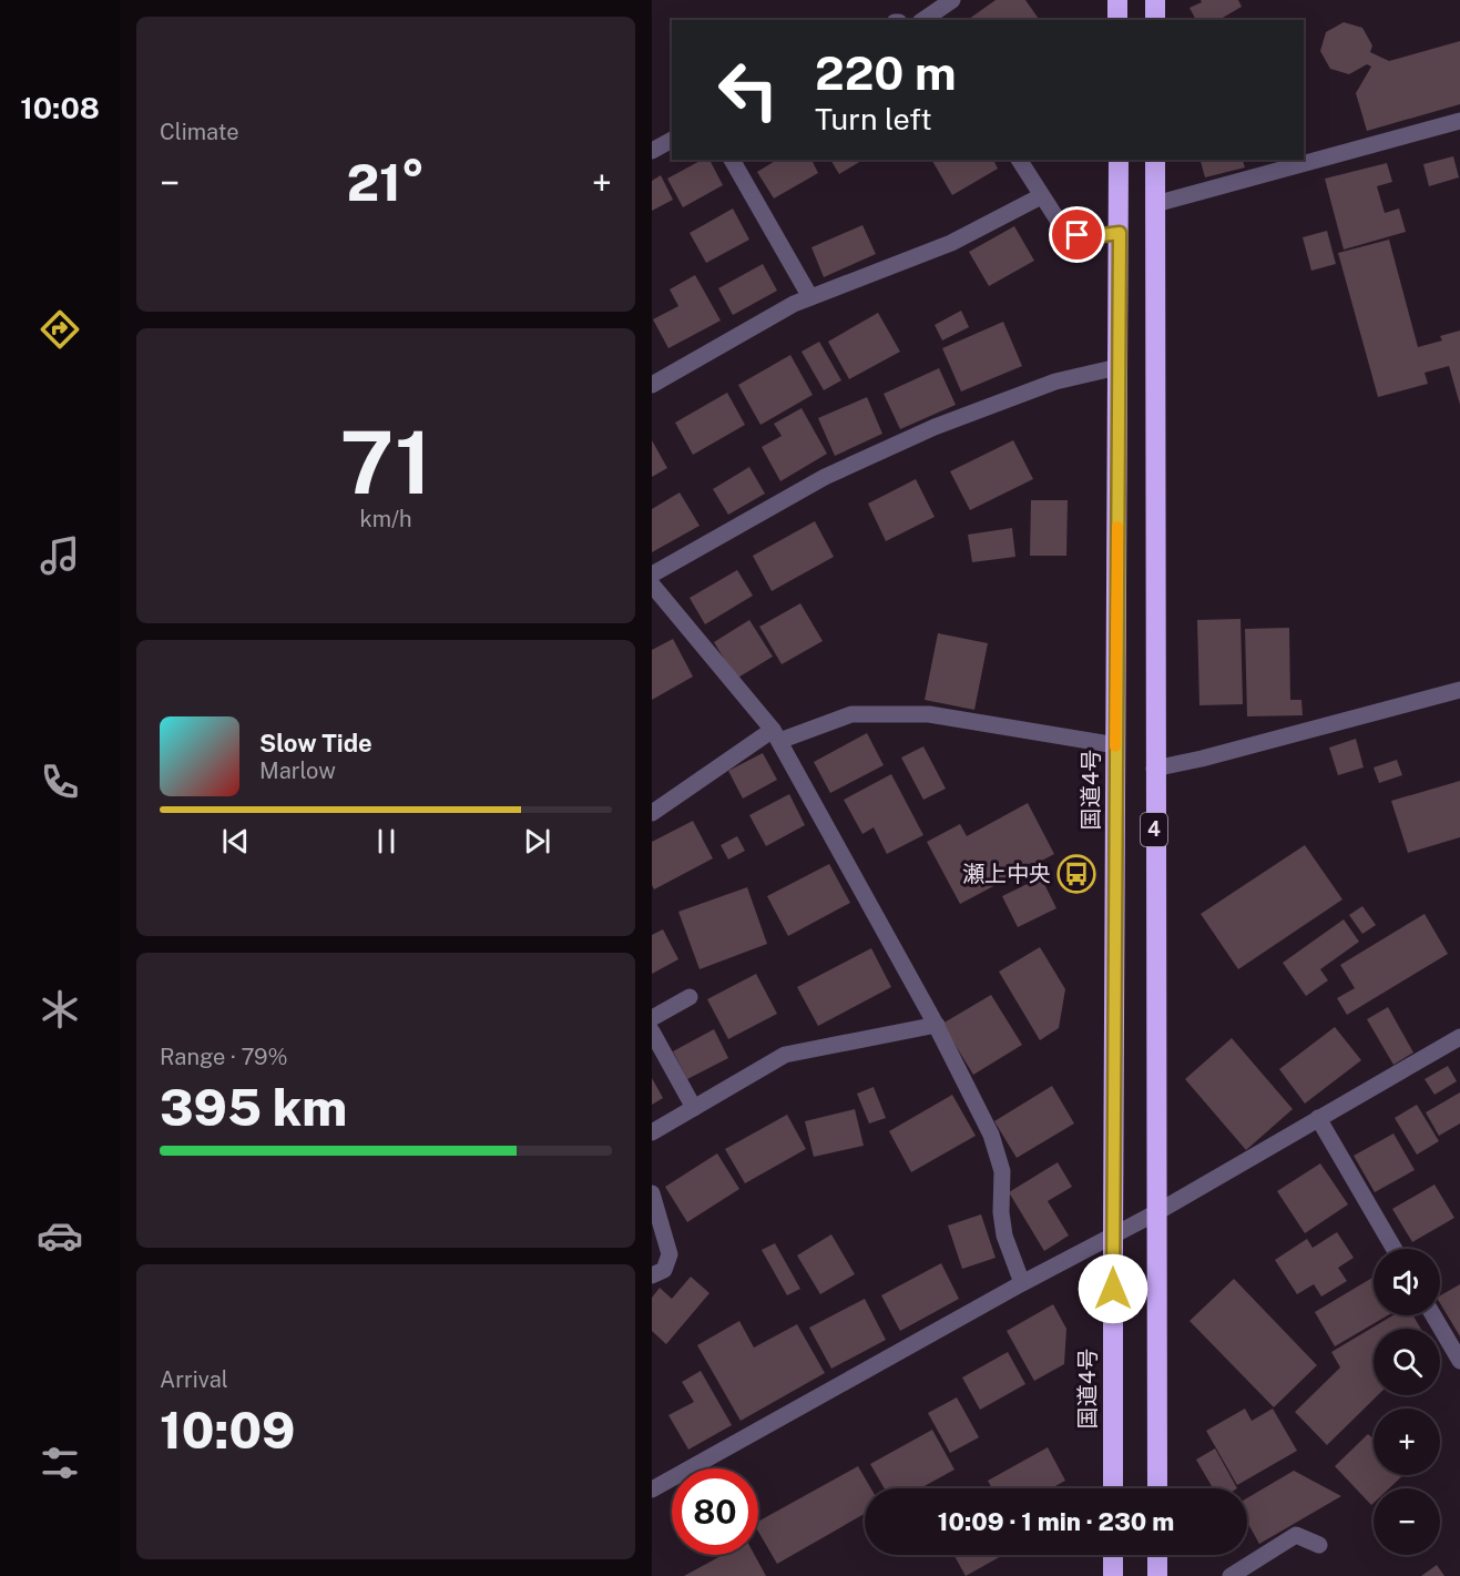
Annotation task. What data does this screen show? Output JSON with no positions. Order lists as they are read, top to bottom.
{
  "streets": {
    "highway": ["国道4号", "4"]
  },
  "places": {
    "bus stop": ["瀬上中央"]
  },
  "page": {
    "tabs": "10:08",
    "tile": [
      "Climate",
      ["71", "km/h"],
      ["Range · 79%", "395 km"],
      ["Arrival", "10:09"]
    ],
    "turn": ["220 m", "Turn left"],
    "heat": ["−", "21°", "+"],
    "song": ["Slow Tide", "Marlow"],
    "map_buttons": ["+", "−"],
    "limit": "80",
    "trip": "10:09 · 1 min · 230 m"
  }
}
